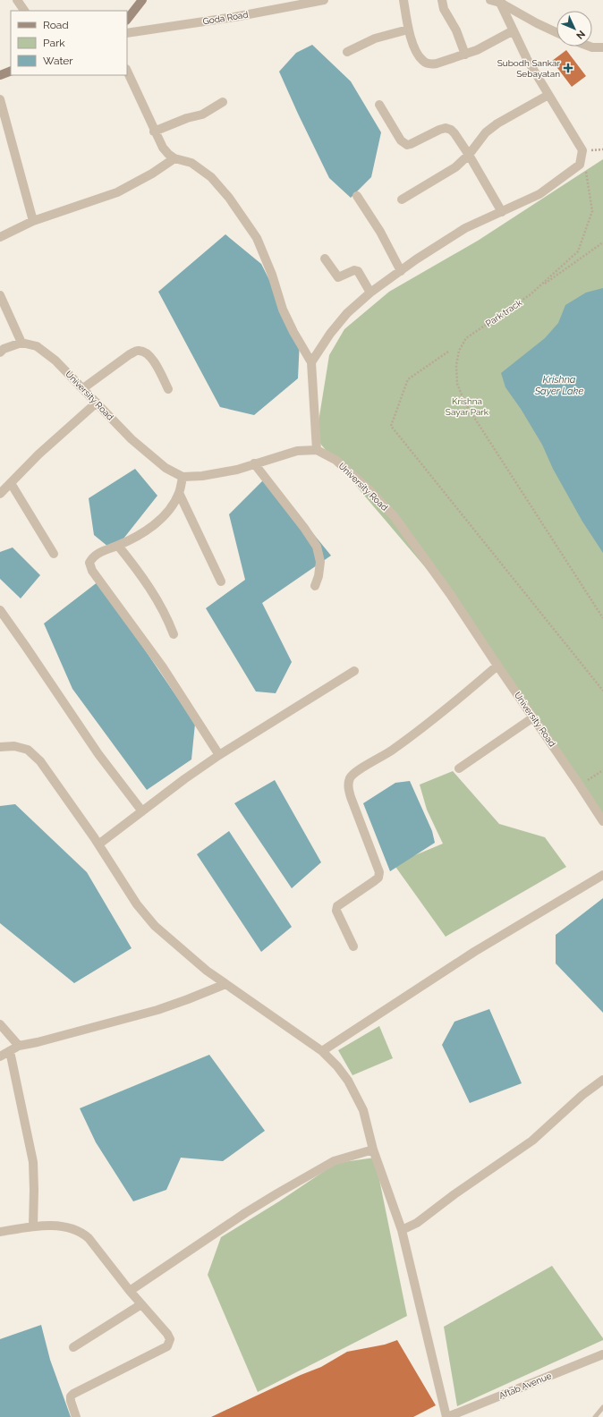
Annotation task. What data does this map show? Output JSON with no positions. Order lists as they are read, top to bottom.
{
  "streets": {
    "street": ["Goda Road", "University Road", "Aftab Avenue"],
    "path": ["Park track"]
  },
  "water": ["Krishna Sayer Lake"],
  "parks": ["Krishna Sayar Park"],
  "places": {
    "health": ["Subodh Sankar Sebayatan"]
  },
  "legend": ["Road", "Park", "Water"],
  "north": "bottom right"
}
